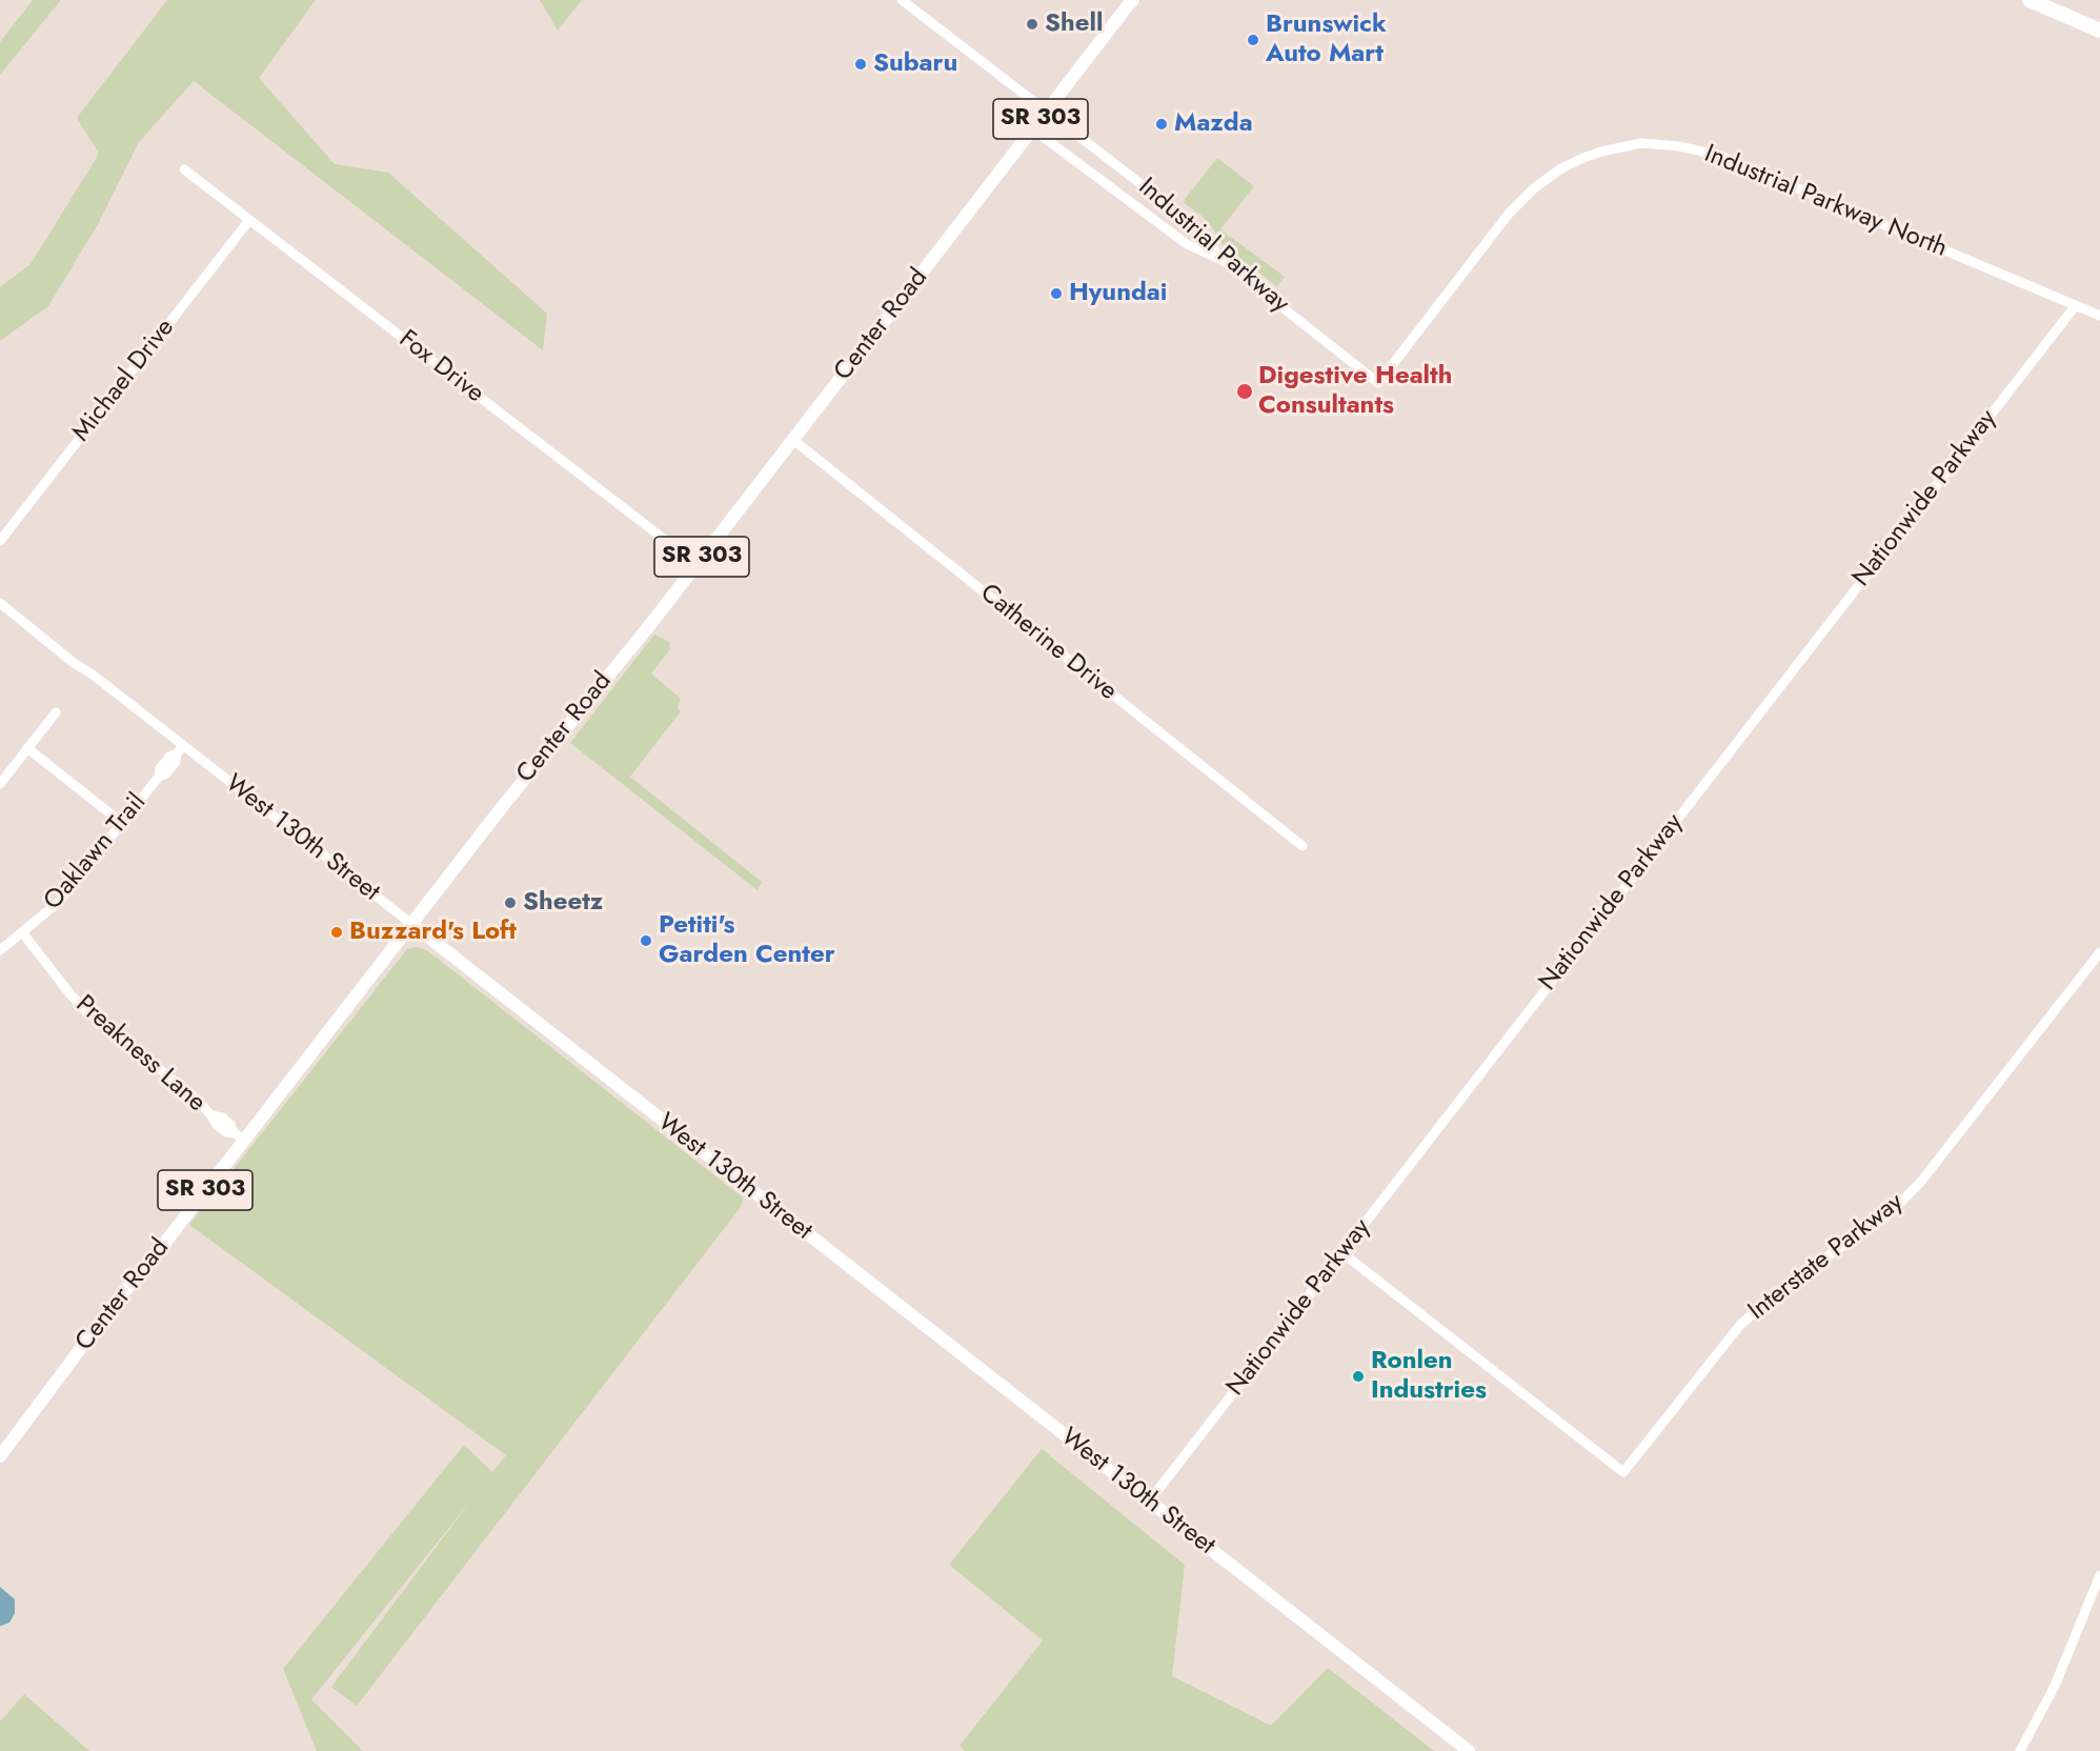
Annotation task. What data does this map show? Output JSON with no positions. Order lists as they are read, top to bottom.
{
  "streets": {
    "main road": ["SR 303", "Center Road", "West 130th Street"],
    "street": [
      "Industrial Parkway North",
      "Industrial Parkway",
      "Fox Drive",
      "Michael Drive",
      "Nationwide Parkway",
      "Catherine Drive",
      "Oaklawn Trail",
      "Preakness Lane",
      "Interstate Parkway"
    ]
  },
  "crossings": [
    ["Industrial Parkway North", "Industrial Parkway"],
    ["Industrial Parkway North", "Nationwide Parkway"],
    ["Industrial Parkway", "Center Road"],
    ["Center Road", "Fox Drive"],
    ["Center Road", "Catherine Drive"],
    ["Center Road", "West 130th Street"],
    ["Center Road", "Preakness Lane"],
    ["Fox Drive", "Michael Drive"],
    ["Nationwide Parkway", "West 130th Street"],
    ["Nationwide Parkway", "Interstate Parkway"],
    ["West 130th Street", "Oaklawn Trail"],
    ["Oaklawn Trail", "Preakness Lane"]
  ],
  "places": [
    "Shell",
    "Brunswick Auto Mart",
    "Subaru",
    "Mazda",
    "Hyundai",
    "Digestive Health Consultants",
    "Sheetz",
    "Buzzard's Loft",
    "Petiti's Garden Center",
    "Ronlen Industries"
  ]
}
